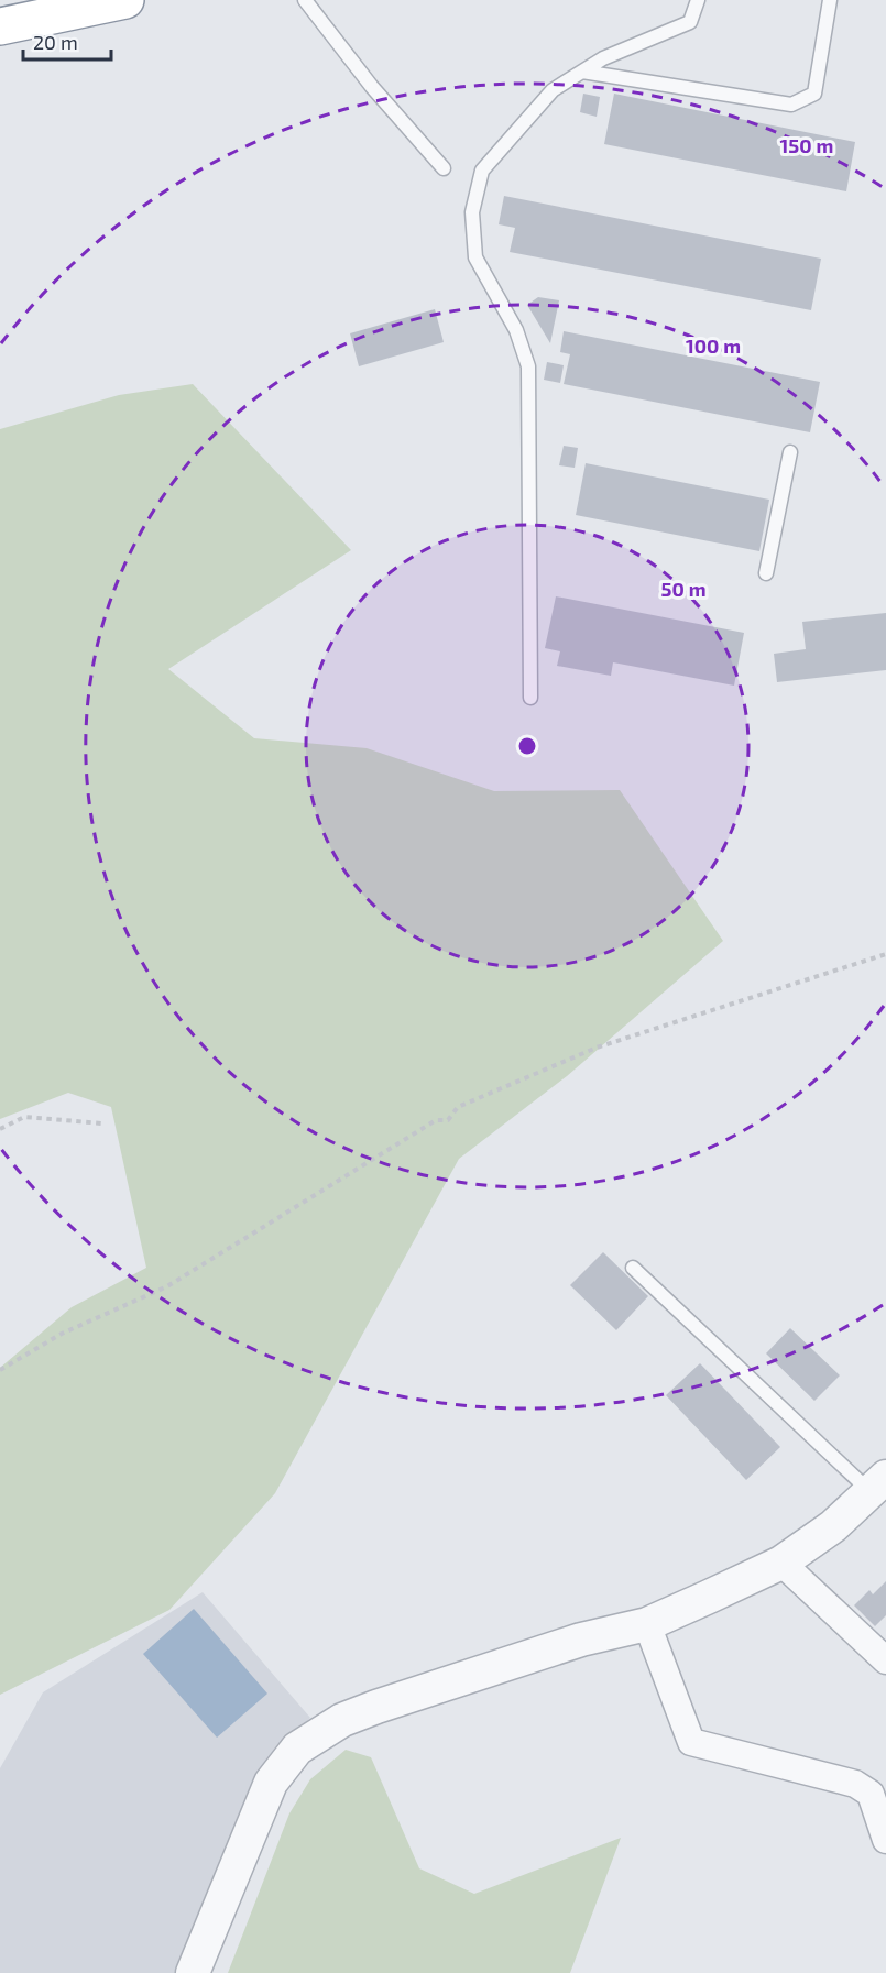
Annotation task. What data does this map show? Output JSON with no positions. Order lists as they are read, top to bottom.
{
  "scale_bar": "20 m",
  "rings": ["150 m", "100 m", "50 m"]
}
